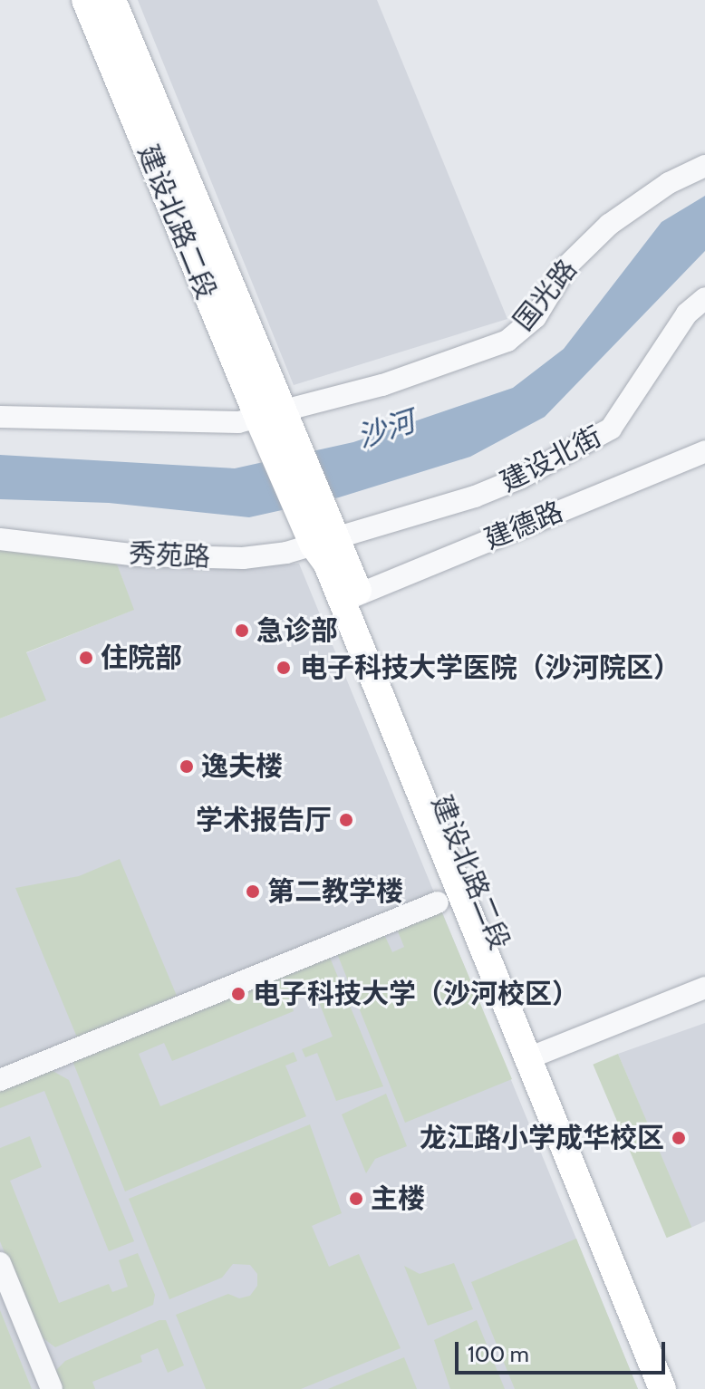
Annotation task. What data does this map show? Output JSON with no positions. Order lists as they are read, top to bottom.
{
  "streets": {
    "main road": ["建设北路二段"],
    "street": [
      "国光路",
      "建设北街",
      "建德路",
      "秀苑路"
    ]
  },
  "crossings": [
    ["建设北路二段", "国光路"],
    ["建设北路二段", "建设北街"],
    ["建设北路二段", "建德路"],
    ["建设北路二段", "秀苑路"],
    ["建设北街", "秀苑路"]
  ],
  "water": ["沙河"],
  "places": [
    "急诊部",
    "住院部",
    "电子科技大学医院（沙河院区）",
    "逸夫楼",
    "学术报告厅",
    "第二教学楼",
    "电子科技大学（沙河校区）",
    "龙江路小学成华校区",
    "主楼"
  ],
  "scale_bar": "100 m"
}
